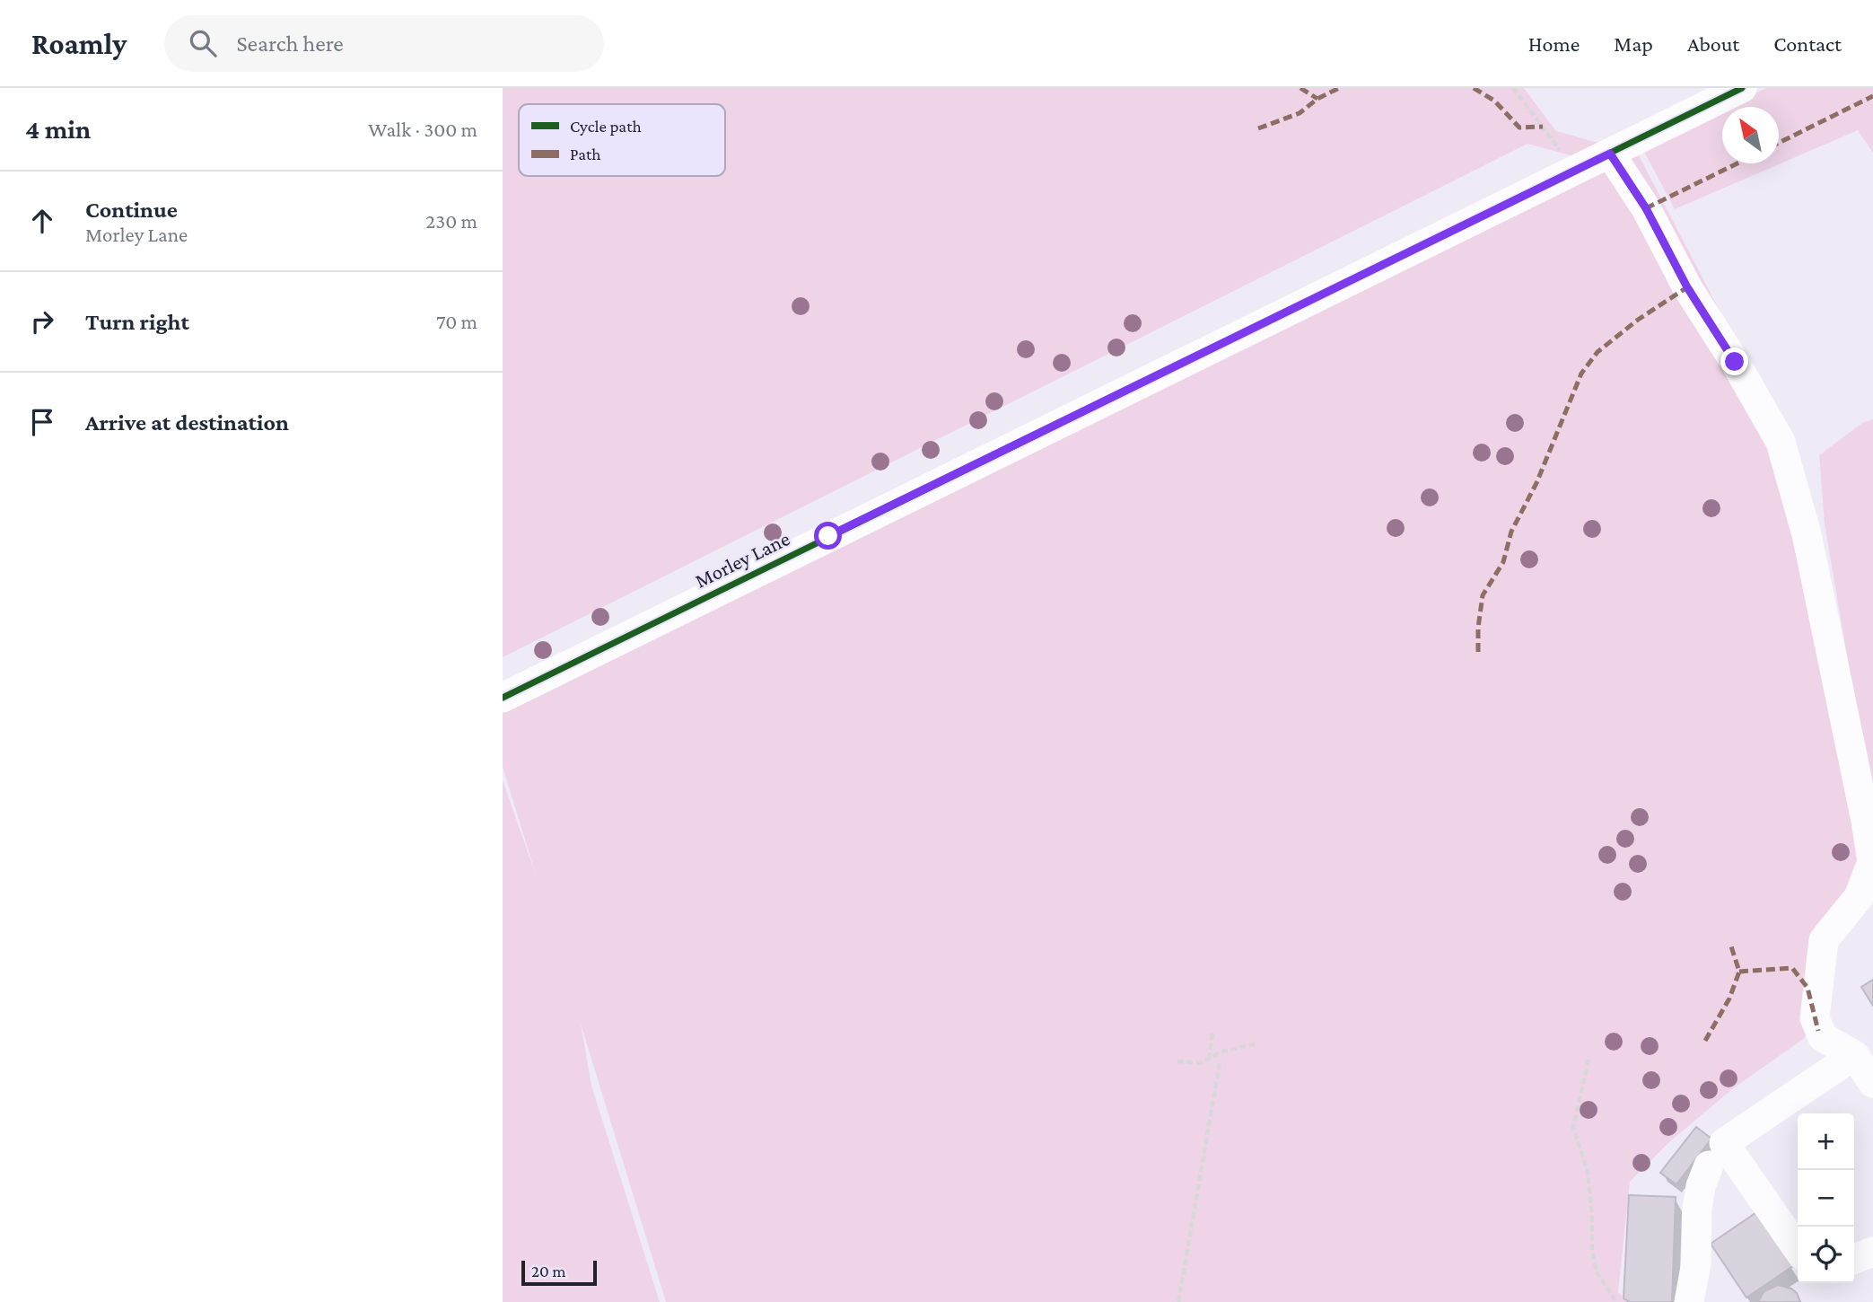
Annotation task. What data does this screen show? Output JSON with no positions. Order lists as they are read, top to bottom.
{
  "streets": {
    "street": ["Morley Lane"]
  },
  "legend": ["Cycle path", "Path"],
  "scale_bar": "20 m",
  "north": "top left",
  "page": {
    "header": "Roamly",
    "search": "Search here",
    "nav": [
      "Home",
      "Map",
      "About",
      "Contact"
    ],
    "heading": ["4 min", "Walk · 300 m"],
    "list": [
      ["Continue", "Morley Lane", "230 m"],
      ["Turn right", "70 m"],
      "Arrive at destination"
    ],
    "map_buttons": ["+", "−"],
    "scale": "20 m"
  }
}
